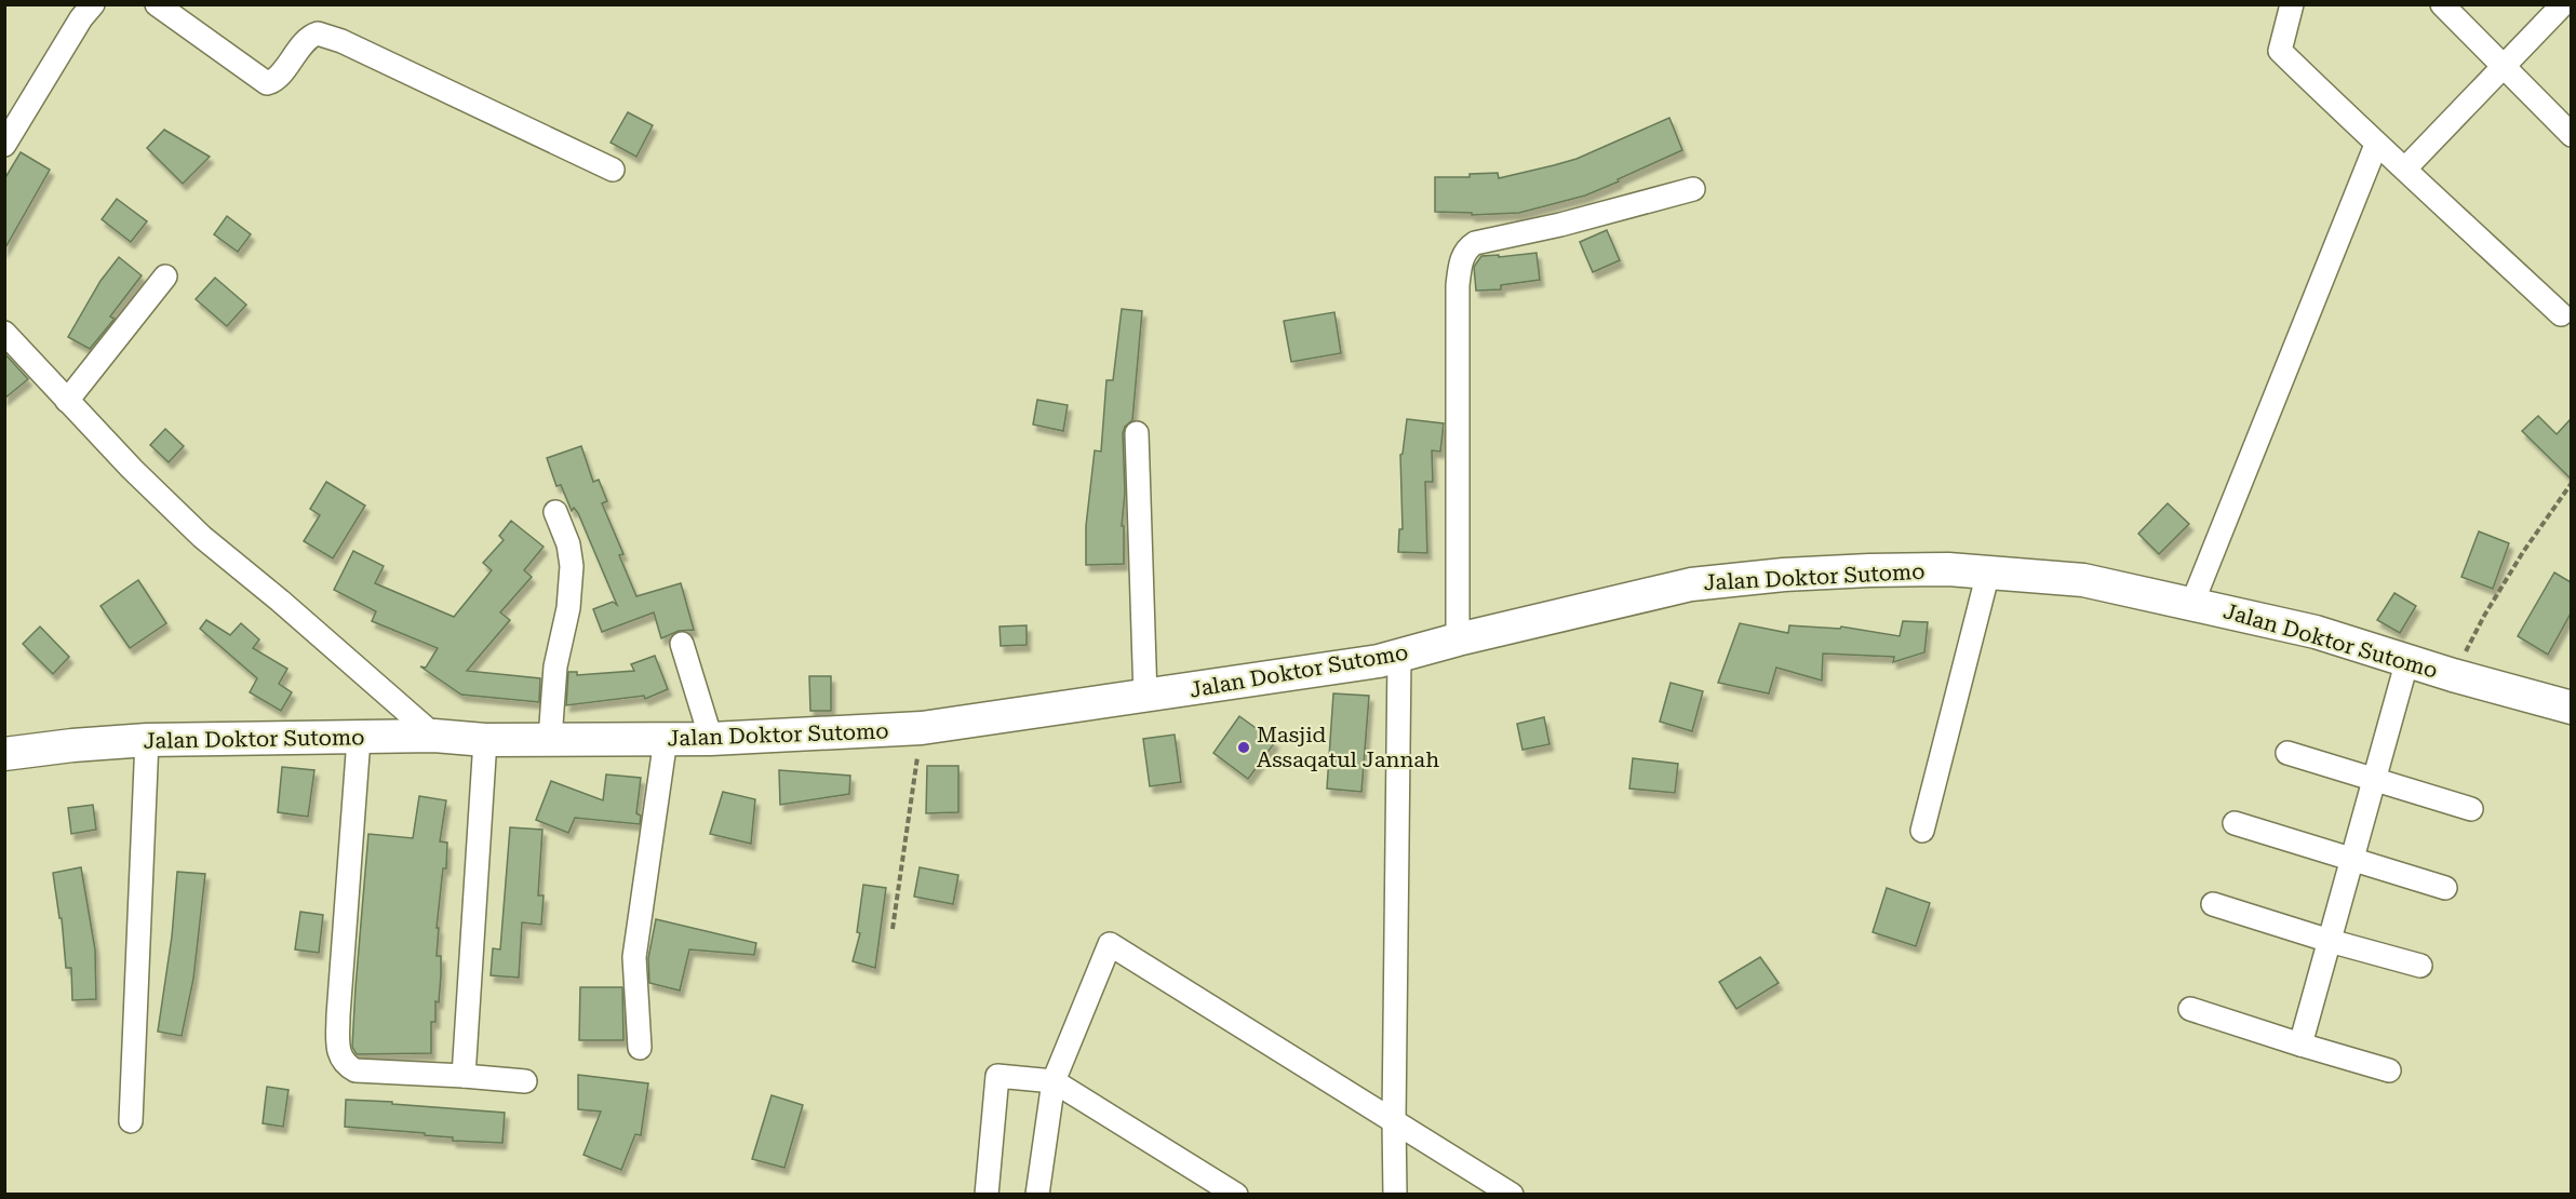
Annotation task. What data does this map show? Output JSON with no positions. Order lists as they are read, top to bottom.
{
  "streets": {
    "street": ["Jalan Doktor Sutomo"]
  },
  "places": ["Masjid Assaqatul Jannah"]
}
